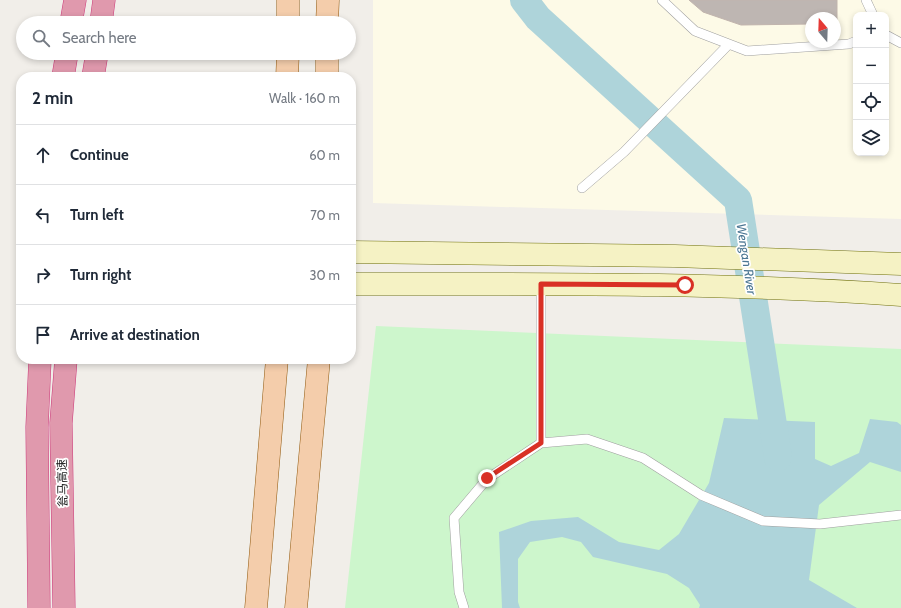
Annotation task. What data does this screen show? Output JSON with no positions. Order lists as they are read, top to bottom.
{
  "streets": {
    "highway": ["瓮马高速"]
  },
  "water": ["Wengan River"],
  "north": "top",
  "page": {
    "map_buttons": ["+", "−"],
    "search": "Search here",
    "heading": ["2 min", "Walk · 160 m"],
    "list": [
      ["Continue", "60 m"],
      ["Turn left", "70 m"],
      ["Turn right", "30 m"],
      "Arrive at destination"
    ]
  }
}
